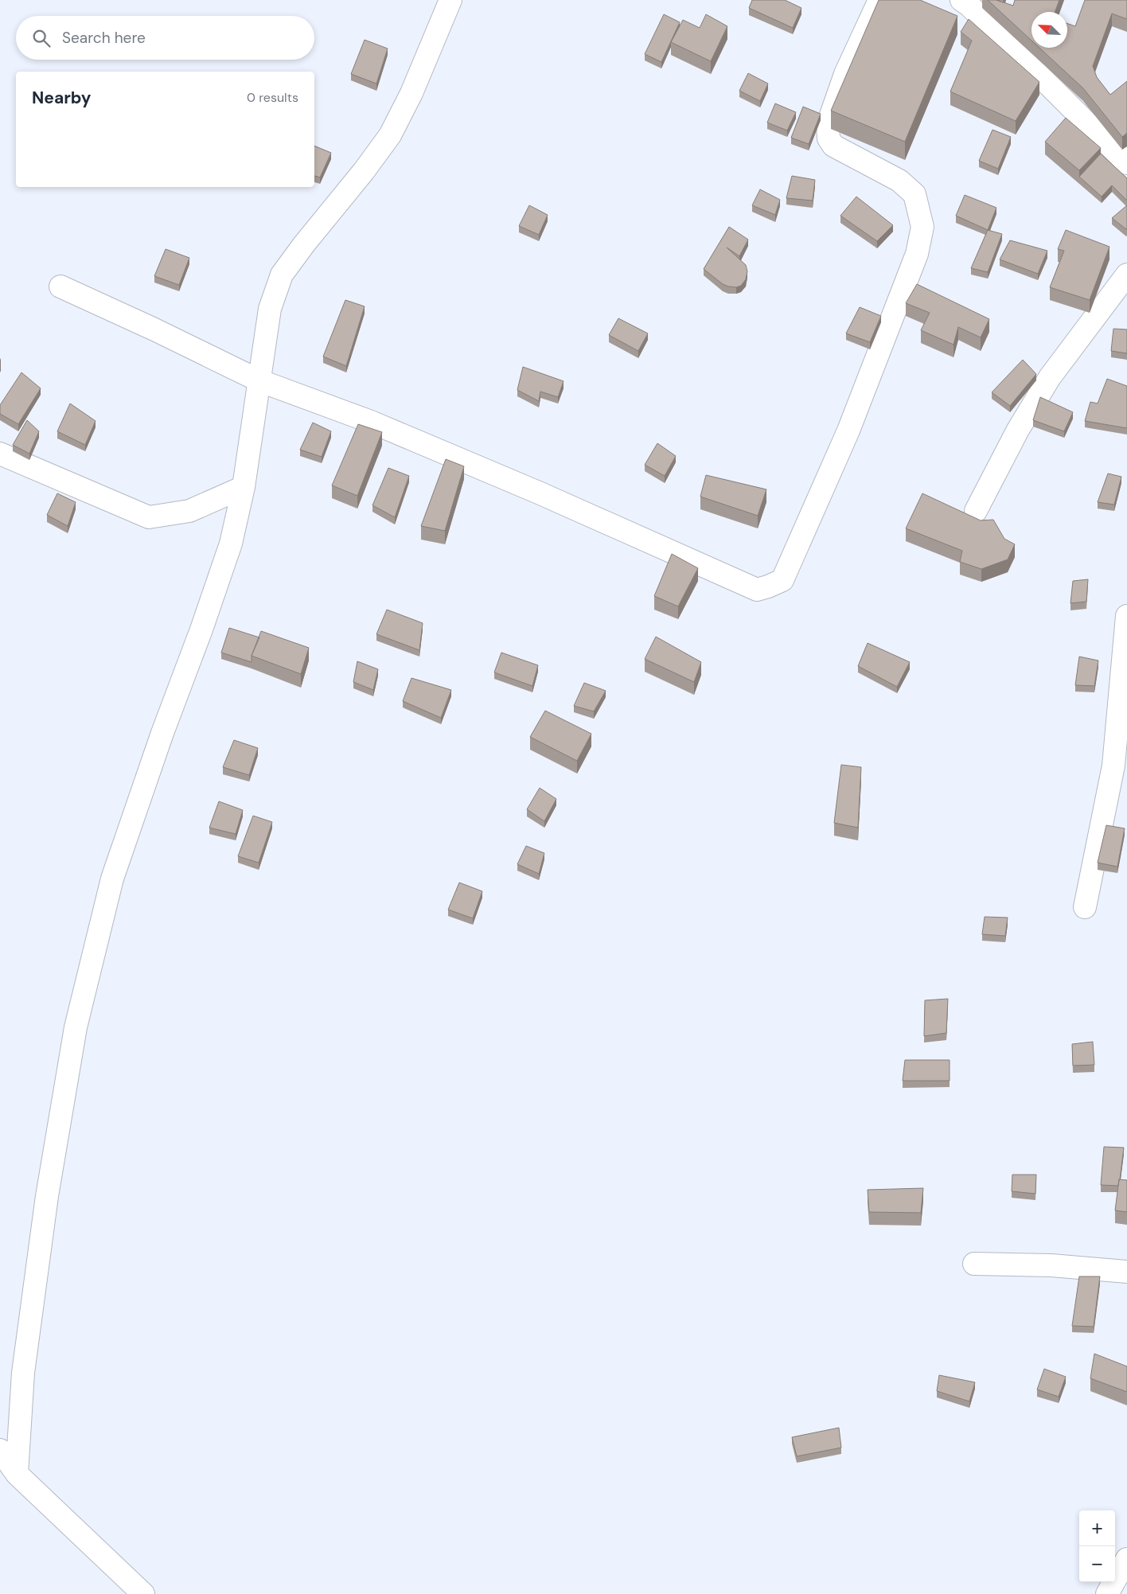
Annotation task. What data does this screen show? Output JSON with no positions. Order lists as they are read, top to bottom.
{
  "north": "top left",
  "page": {
    "search": "Search here",
    "heading": ["Nearby", "0 results"],
    "map_buttons": ["+", "−"]
  }
}
